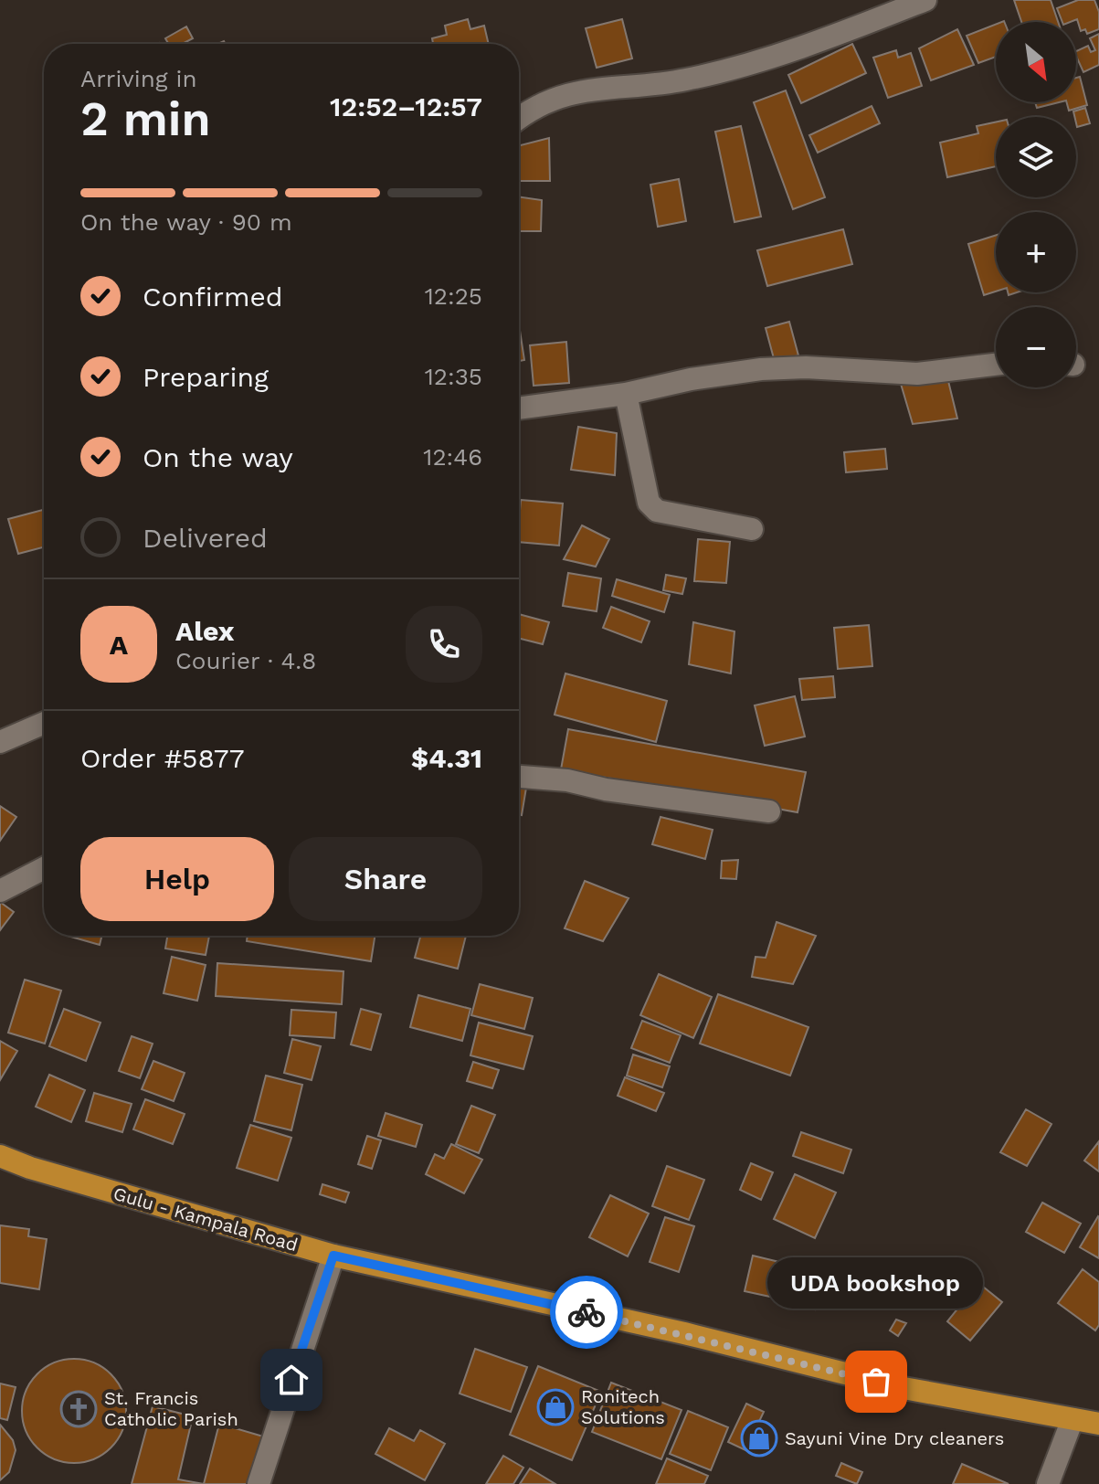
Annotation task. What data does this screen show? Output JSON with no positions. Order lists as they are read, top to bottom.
{
  "streets": {
    "main road": ["Gulu - Kampala Road"]
  },
  "places": {
    "other": ["UDA bookshop"],
    "shop": ["Ronitech Solutions", "Sayuni Vine Dry cleaners"],
    "church": ["St. Francis Catholic Parish"]
  },
  "north": "bottom right",
  "page": {
    "map_buttons": ["+", "−"],
    "heading": ["2 min", "Arriving in", "12:52–12:57"],
    "panel": [
      "Alex",
      "Courier · 4.8",
      "Order #5877",
      "$4.31"
    ],
    "bar": "On the way · 90 m",
    "list": [
      ["Confirmed", "12:25"],
      ["Preparing", "12:35"],
      ["On the way", "12:46"],
      "Delivered"
    ],
    "round": "A",
    "buttons": ["Help", "Share"],
    "bubble": "UDA bookshop"
  }
}
